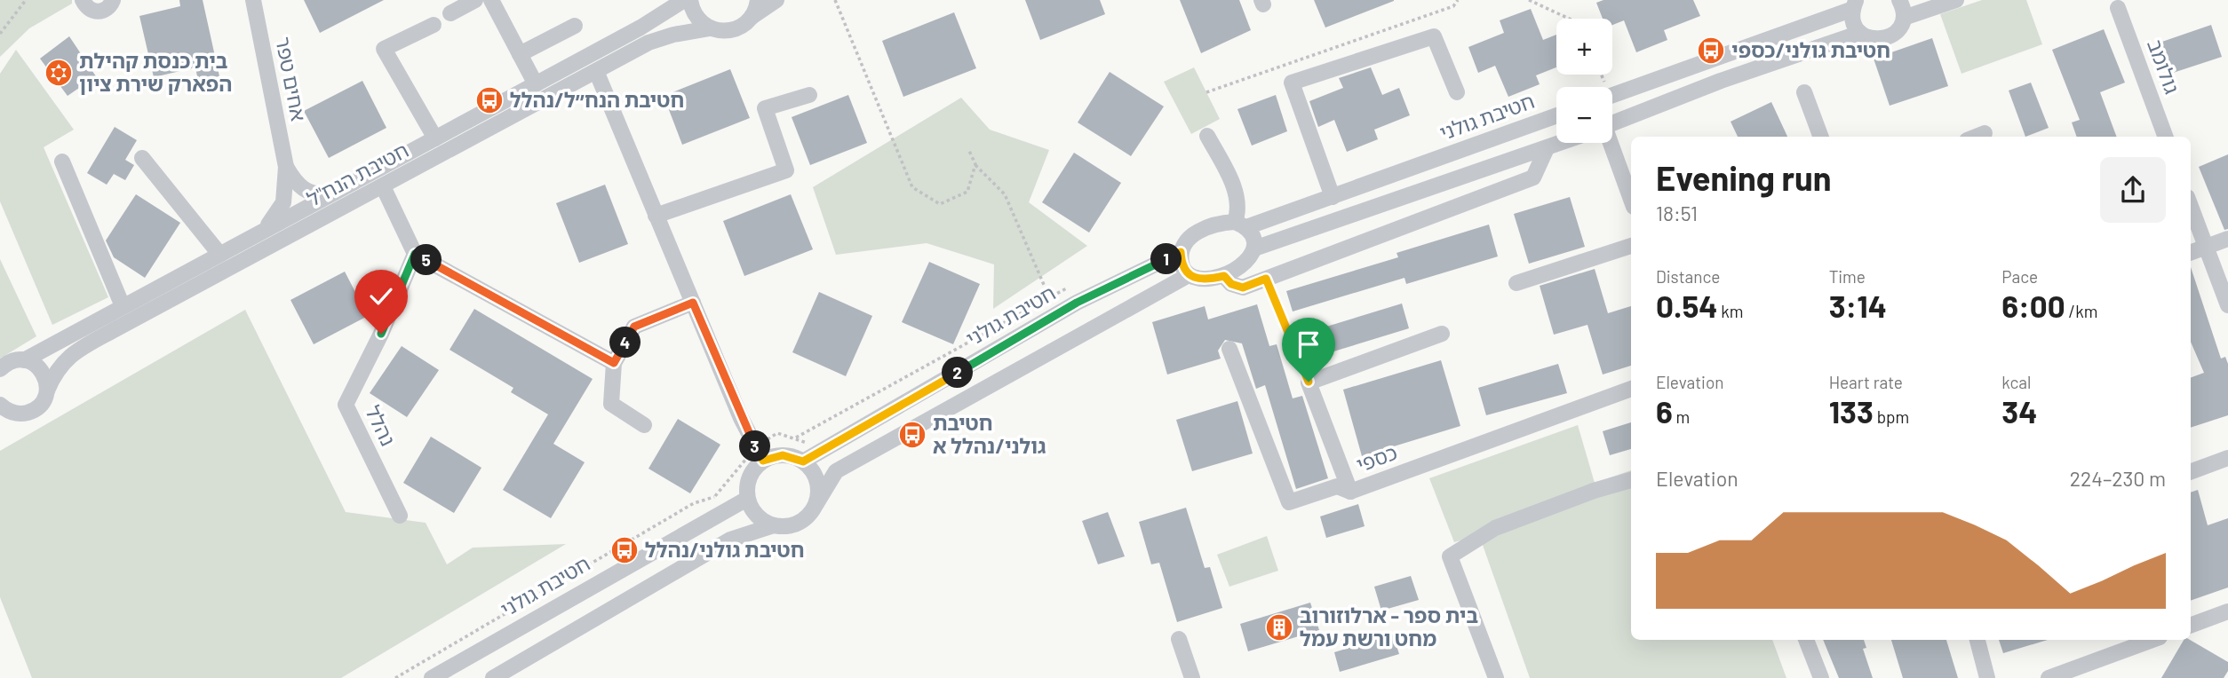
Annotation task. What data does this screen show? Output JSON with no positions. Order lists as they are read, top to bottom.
{
  "streets": {
    "street": [
      "גולומב",
      "אחים טפר",
      "חטיבת גולני",
      "חטיבת הנח\"ל",
      "נהלל",
      "כספי"
    ]
  },
  "places": {
    "bus stop": [
      "חטיבת גולני/כספי",
      "חטיבת הנח״ל/נהלל",
      "חטיבת גולני/נהלל א",
      "חטיבת גולני/נהלל"
    ],
    "synagogue": ["בית כנסת קהילת הפארק שירת ציון"],
    "building": ["בית ספר - ארלוזורוב מחט ורשת עמל"]
  },
  "page": {
    "map_buttons": ["+", "−"],
    "heading": ["Evening run", "18:51"],
    "stats": [
      ["Distance", "0.54 km"],
      ["Time", "3:14"],
      ["Pace", "6:00 /km"],
      ["Elevation", "6 m"],
      ["Heart rate", "133 bpm"],
      ["kcal", "34"]
    ],
    "pins": [
      "1",
      "5",
      "4",
      "2",
      "3"
    ],
    "chart": ["Elevation", "224–230 m"]
  }
}
